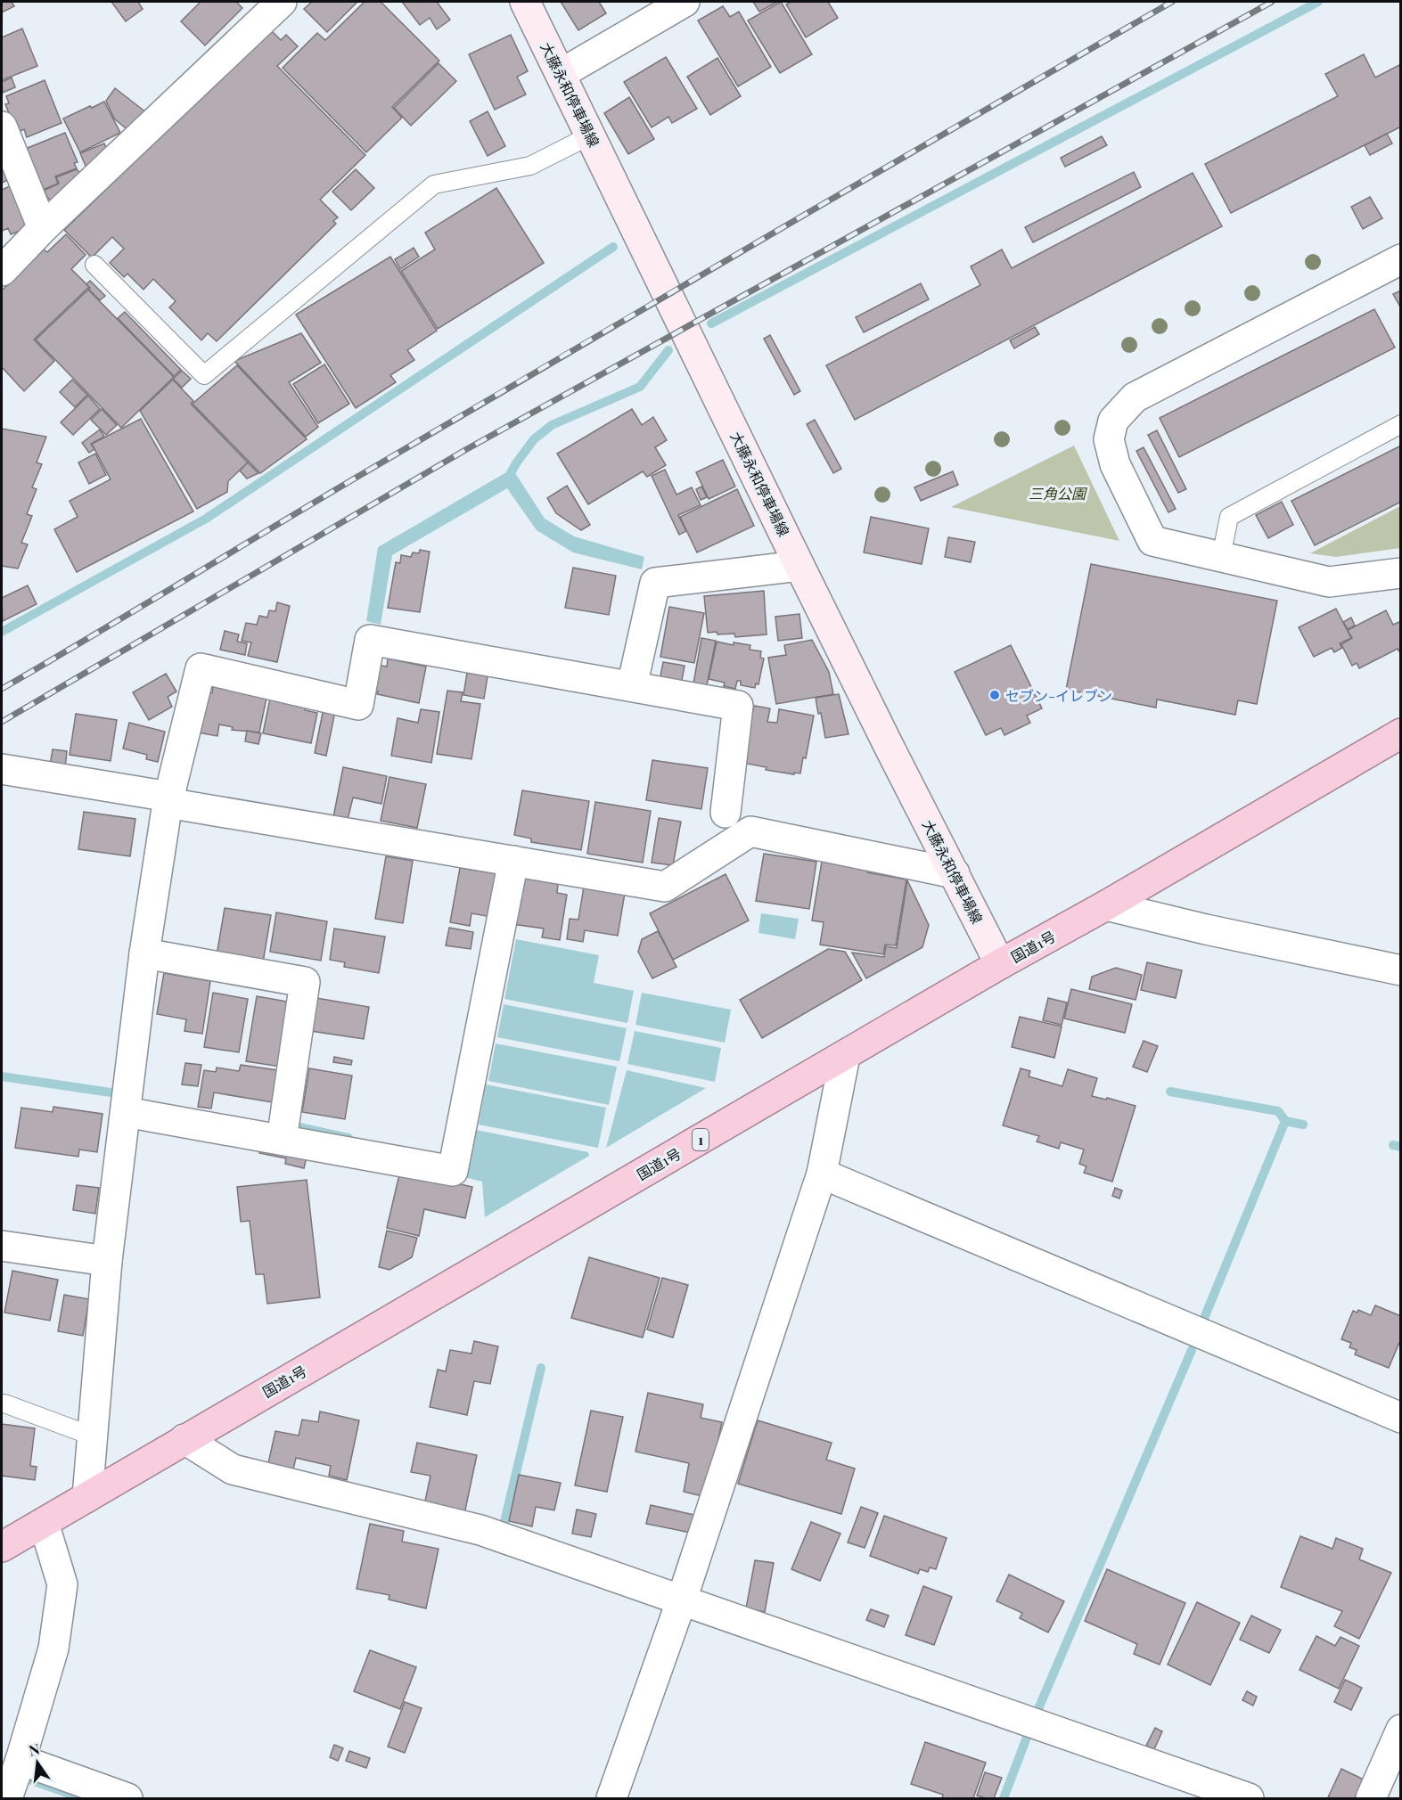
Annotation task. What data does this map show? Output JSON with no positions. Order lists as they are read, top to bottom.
{
  "streets": {
    "highway": ["国道1号", "1"],
    "main road": ["大藤永和停車場線"]
  },
  "crossings": [
    ["大藤永和停車場線", "国道1号"]
  ],
  "parks": ["三角公園"],
  "places": ["セブン-イレブン"],
  "north": "top"
}
